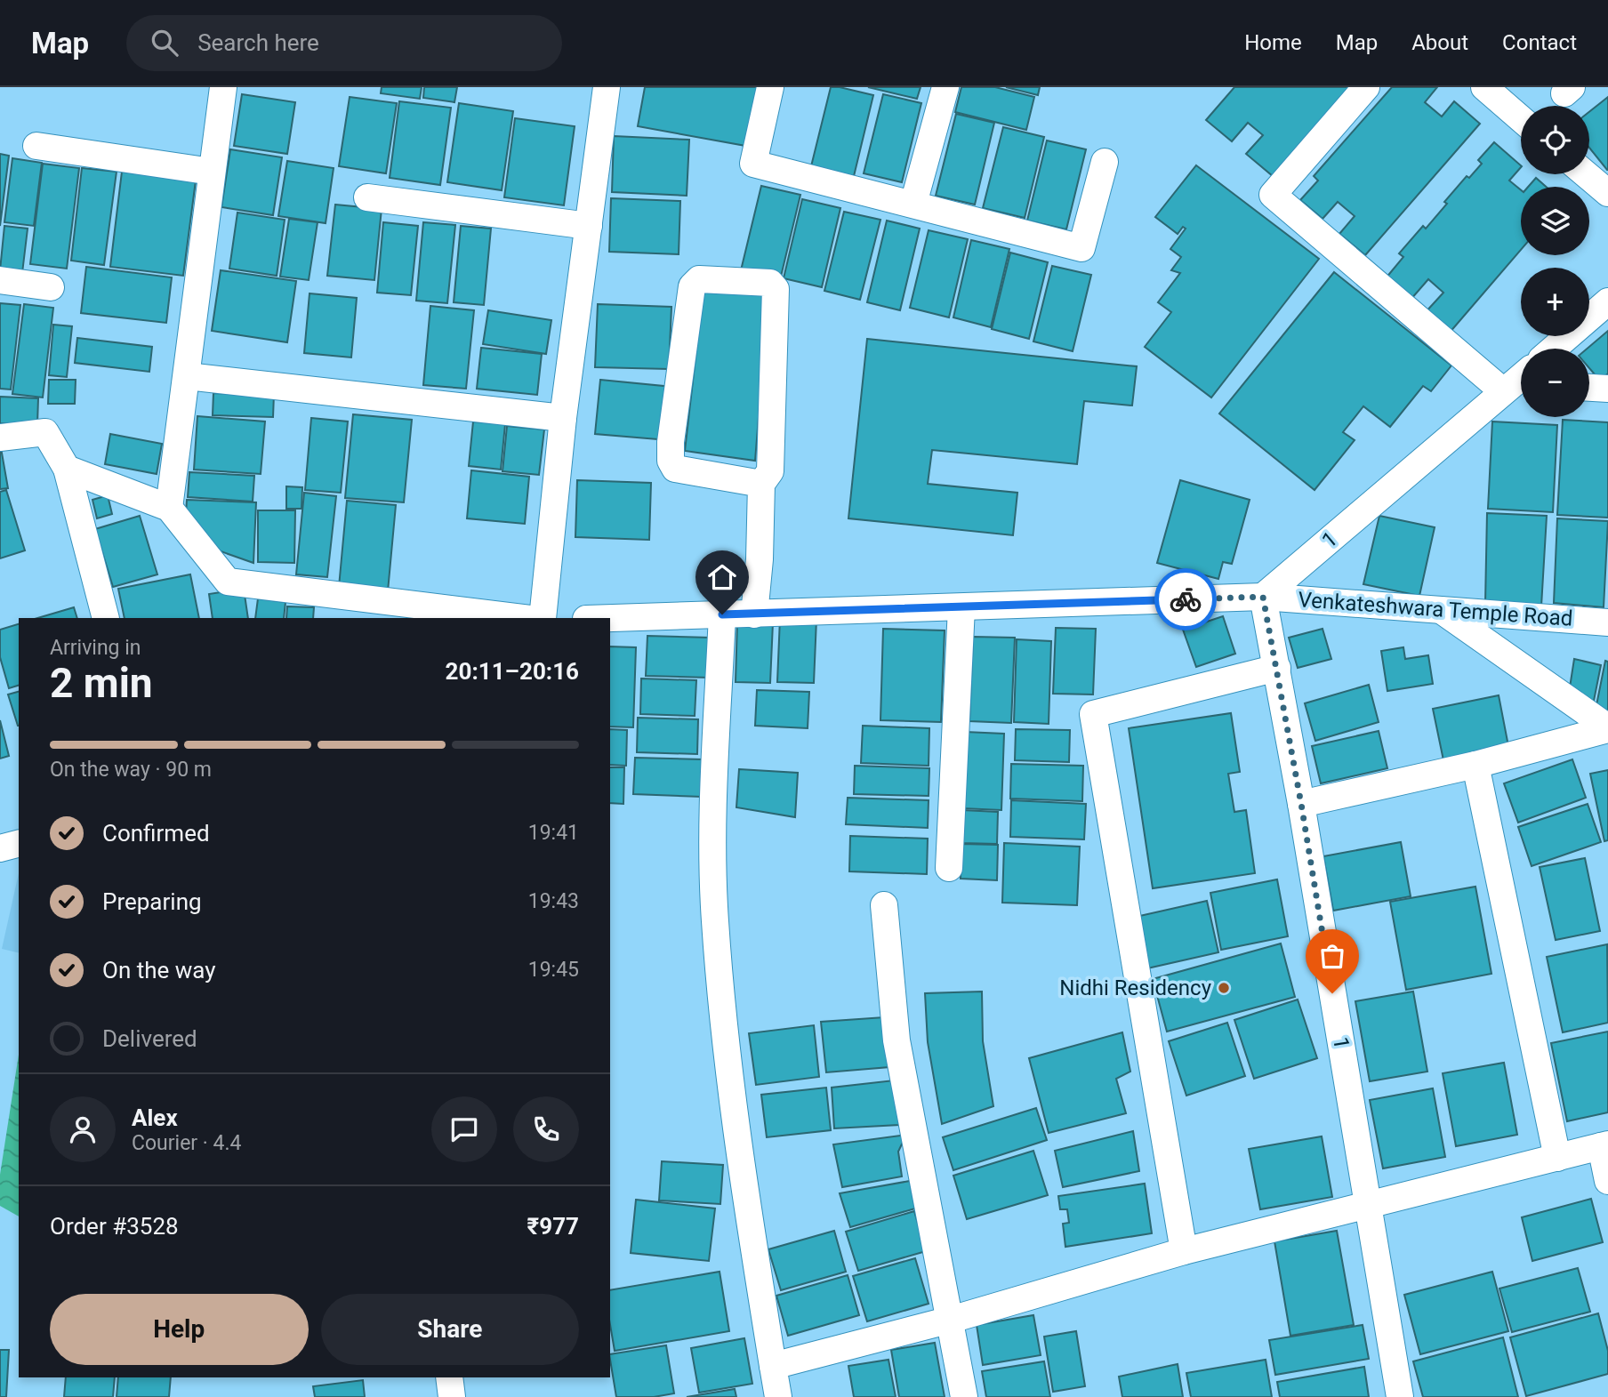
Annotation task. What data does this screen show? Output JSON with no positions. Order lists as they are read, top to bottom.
{
  "streets": {
    "street": ["1", "Venkateshwara Temple Road"]
  },
  "crossings": [
    ["1", "Venkateshwara Temple Road"]
  ],
  "places": ["Nidhi Residency"],
  "page": {
    "header": "Map",
    "search": "Search here",
    "nav": [
      "Home",
      "Map",
      "About",
      "Contact"
    ],
    "map_buttons": ["+", "−"],
    "heading": ["2 min", "Arriving in", "20:11–20:16"],
    "panel": [
      "Alex",
      "Courier · 4.4",
      "Order #3528",
      "₹977"
    ],
    "bar": "On the way · 90 m",
    "list": [
      ["Confirmed", "19:41"],
      ["Preparing", "19:43"],
      ["On the way", "19:45"],
      "Delivered"
    ],
    "buttons": ["Help", "Share"]
  }
}
